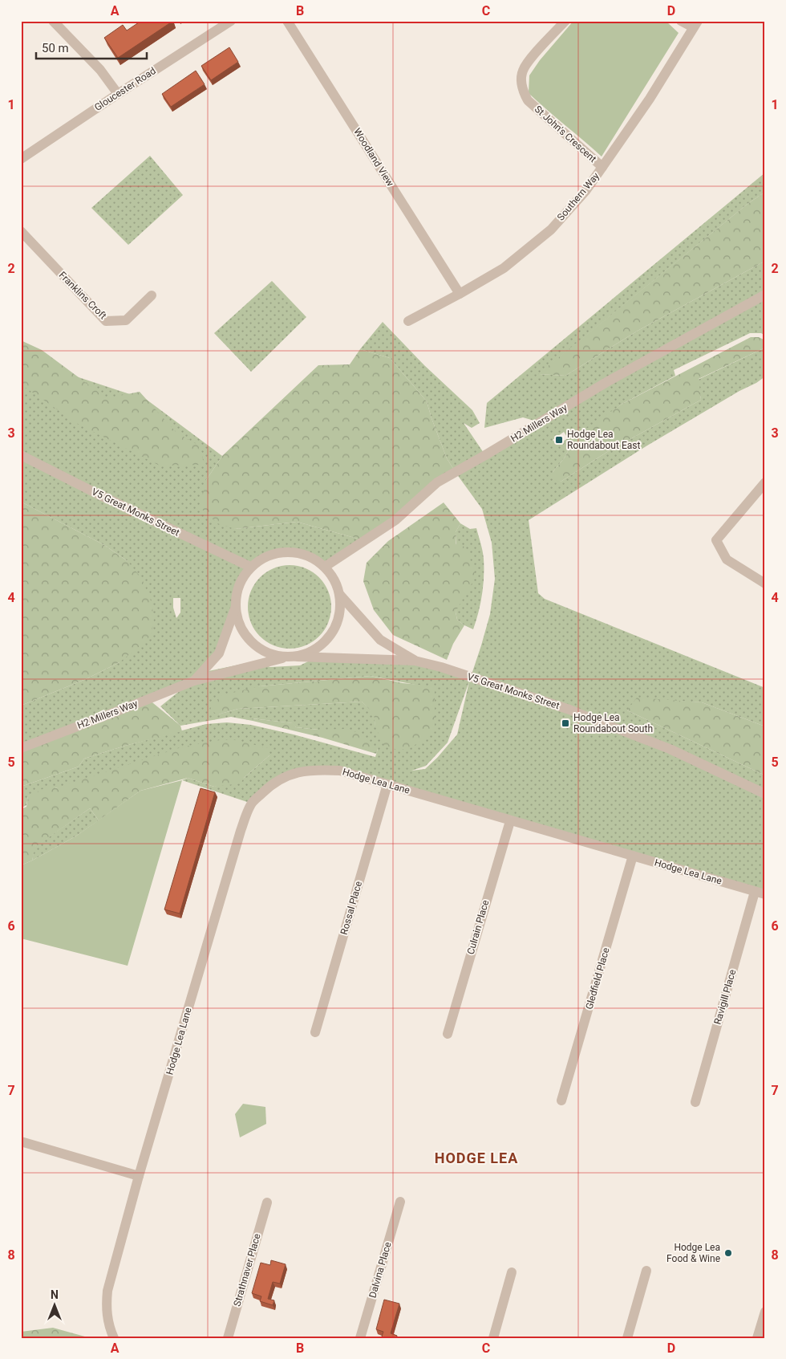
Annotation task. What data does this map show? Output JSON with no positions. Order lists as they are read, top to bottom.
{
  "streets": {
    "street": [
      "Gloucester Road",
      "St John's Crescent",
      "Woodland View",
      "Southern Way",
      "Franklins Croft",
      "H2 Millers Way",
      "V5 Great Monks Street",
      "Hodge Lea Lane",
      "Rossal Place",
      "Culrain Place",
      "Gledfield Place",
      "Ravigill Place",
      "Strathnaver Place",
      "Dalvina Place"
    ]
  },
  "crossings": [
    ["St John's Crescent", "Southern Way"],
    ["Woodland View", "Southern Way"],
    ["H2 Millers Way", "V5 Great Monks Street"],
    ["Hodge Lea Lane", "Rossal Place"],
    ["Hodge Lea Lane", "Culrain Place"],
    ["Hodge Lea Lane", "Gledfield Place"],
    ["Hodge Lea Lane", "Ravigill Place"]
  ],
  "districts": ["HODGE LEA"],
  "places": {
    "transit": ["Hodge Lea Roundabout East", "Hodge Lea Roundabout South"],
    "other": ["Hodge Lea Food & Wine"]
  },
  "scale_bar": "50 m",
  "north": "top",
  "grid": {
    "columns": [
      "A",
      "B",
      "C",
      "D"
    ],
    "rows": [
      "1",
      "2",
      "3",
      "4",
      "5",
      "6",
      "7",
      "8"
    ]
  }
}
